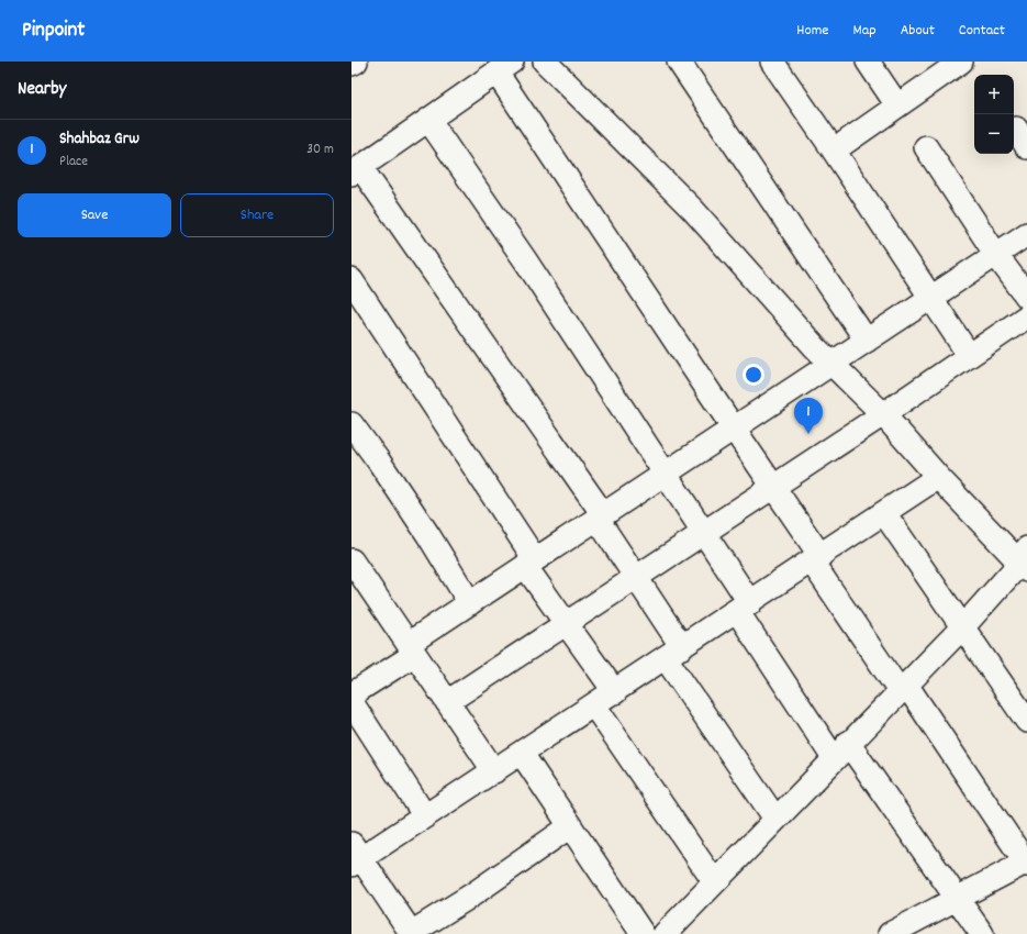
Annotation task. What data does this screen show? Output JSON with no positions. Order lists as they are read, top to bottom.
{
  "page": {
    "header": "Pinpoint",
    "nav": [
      "Home",
      "Map",
      "About",
      "Contact"
    ],
    "heading": "Nearby",
    "map_buttons": ["+", "−"],
    "list": [
      {
        "mark": "1",
        "name": "Shahbaz Grw",
        "note": "Place",
        "value": "30 m"
      }
    ],
    "buttons": ["Save", "Share"],
    "pins": "1"
  }
}
